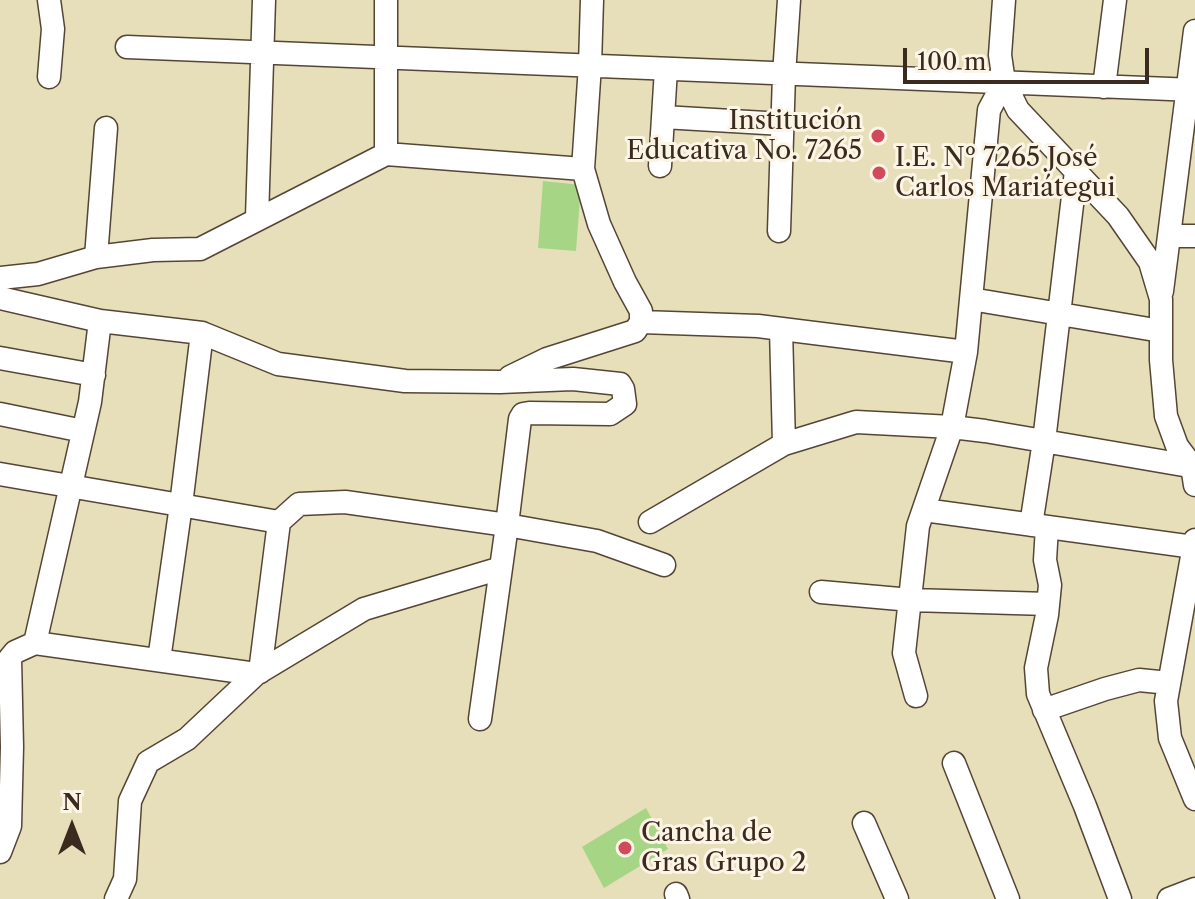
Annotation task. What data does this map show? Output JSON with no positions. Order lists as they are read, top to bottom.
{
  "places": ["Institución Educativa No. 7265", "I.E. Nº 7265 José Carlos Mariátegui", "Cancha de Gras Grupo 2"],
  "scale_bar": "100 m",
  "north": "top"
}
